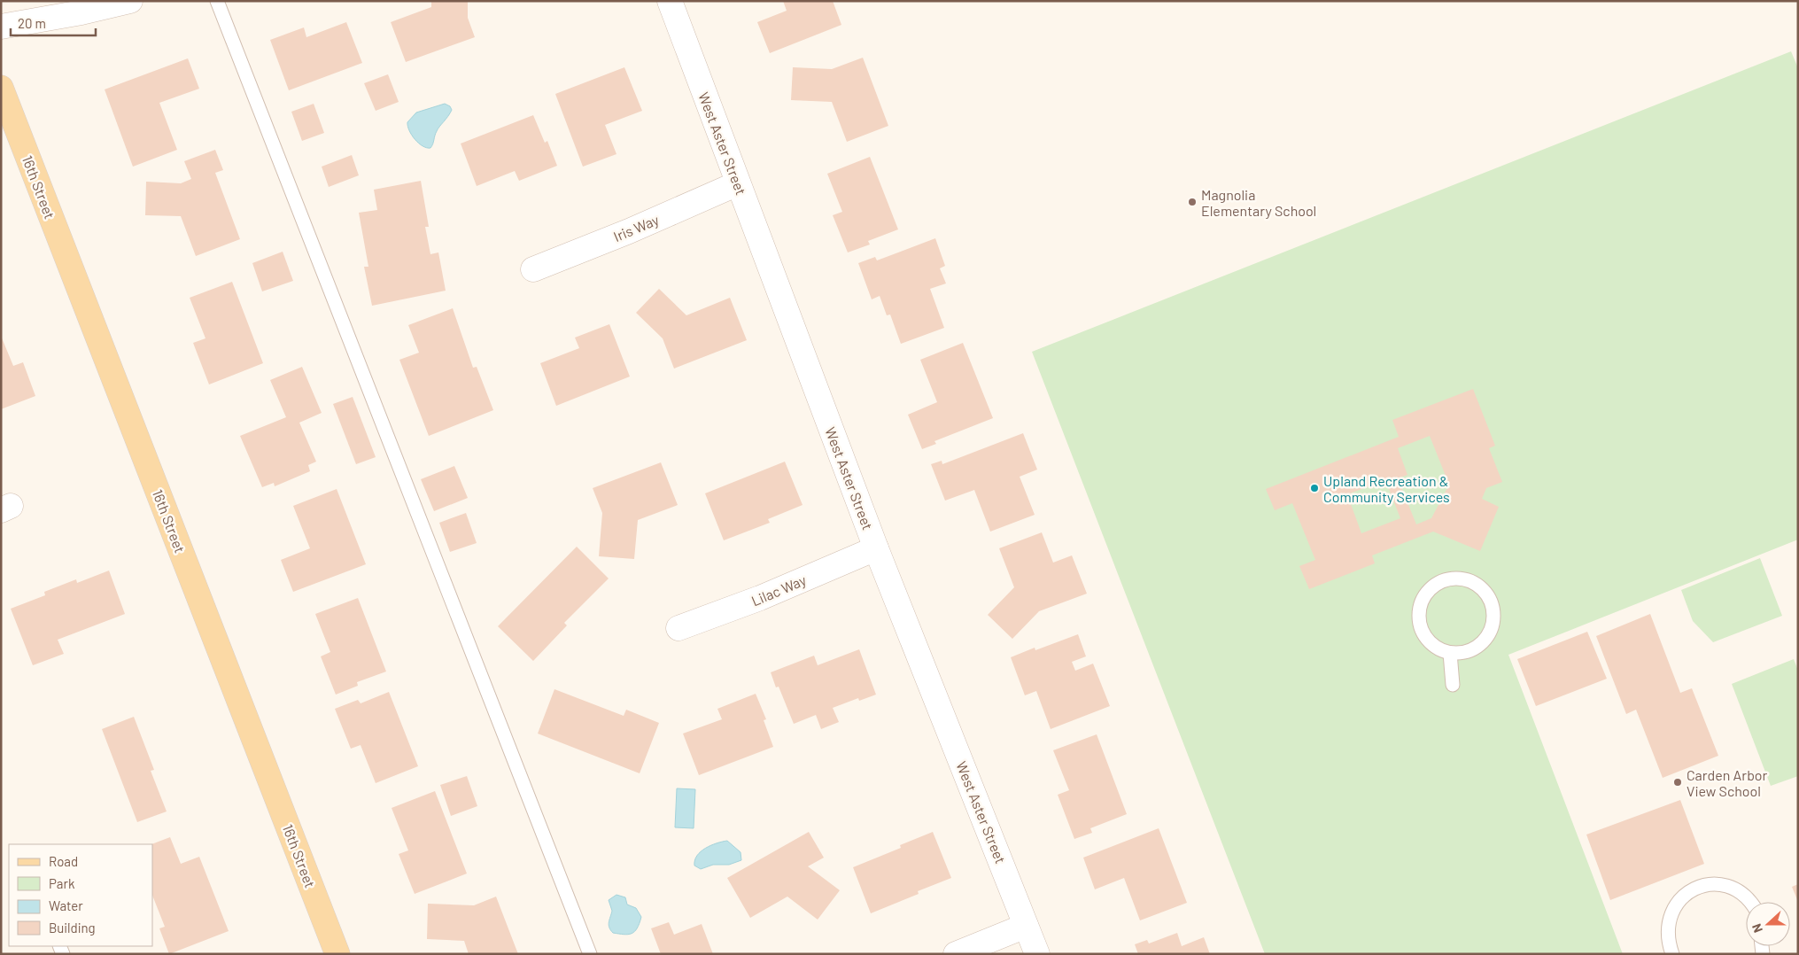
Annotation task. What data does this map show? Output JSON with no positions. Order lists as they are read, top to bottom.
{
  "streets": {
    "main road": ["16th Street"],
    "street": ["West Aster Street", "Iris Way", "Lilac Way"]
  },
  "crossings": [
    ["West Aster Street", "Iris Way"],
    ["West Aster Street", "Lilac Way"]
  ],
  "places": ["Magnolia Elementary School", "Upland Recreation & Community Services", "Carden Arbor View School"],
  "legend": [
    "Road",
    "Park",
    "Water",
    "Building"
  ],
  "scale_bar": "20 m",
  "north": "left"
}
